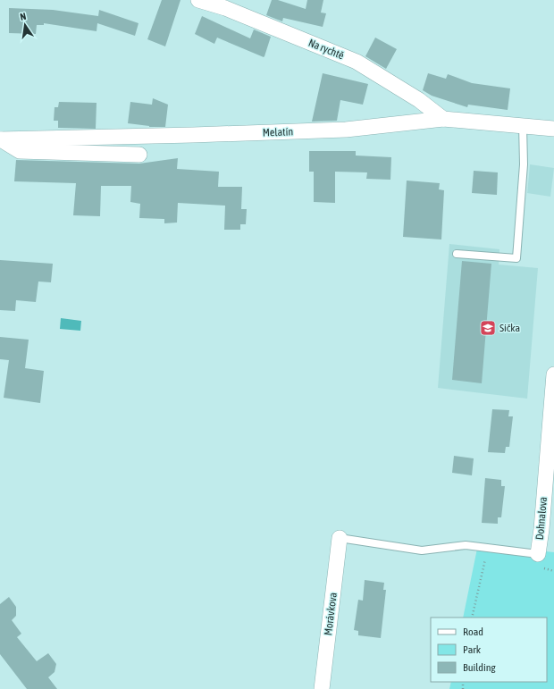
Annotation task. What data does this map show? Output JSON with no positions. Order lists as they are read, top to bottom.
{
  "streets": {
    "street": [
      "Na rychtě",
      "Melatín",
      "Dohnalova",
      "Morávkova"
    ]
  },
  "crossings": [
    ["Na rychtě", "Melatín"]
  ],
  "places": {
    "school or university": ["Síčka"]
  },
  "legend": ["Road", "Park", "Building"],
  "north": "top"
}
